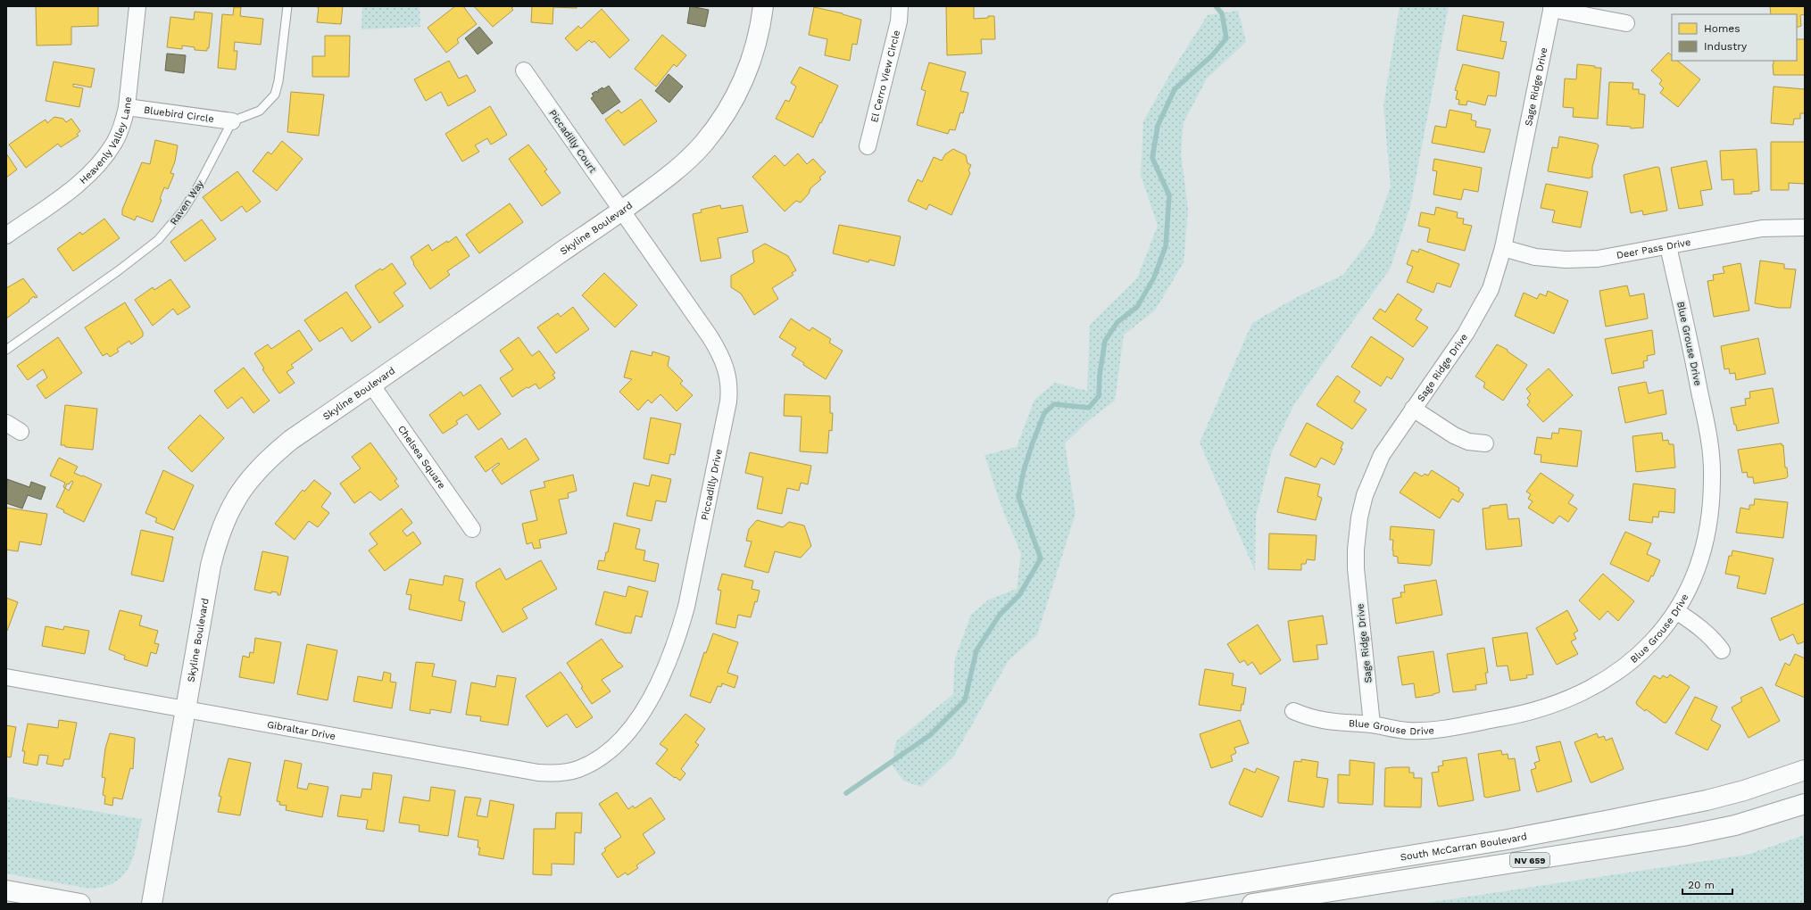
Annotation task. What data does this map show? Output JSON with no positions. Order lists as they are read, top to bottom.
{
  "streets": {
    "main road": ["Skyline Boulevard", "South McCarran Boulevard", "NV 659"],
    "street": [
      "El Cerro View Circle",
      "Sage Ridge Drive",
      "Bluebird Circle",
      "Heavenly Valley Lane",
      "Piccadilly Court",
      "Deer Pass Drive",
      "Blue Grouse Drive",
      "Chelsea Square",
      "Piccadilly Drive",
      "Gibraltar Drive"
    ],
    "lane": ["Raven Way"]
  },
  "crossings": [
    ["Sage Ridge Drive", "Deer Pass Drive"],
    ["Sage Ridge Drive", "Blue Grouse Drive"],
    ["Bluebird Circle", "Heavenly Valley Lane"],
    ["Bluebird Circle", "Raven Way"],
    ["Piccadilly Court", "Skyline Boulevard"],
    ["Piccadilly Court", "Piccadilly Drive"],
    ["Skyline Boulevard", "Chelsea Square"],
    ["Skyline Boulevard", "Piccadilly Drive"],
    ["Skyline Boulevard", "Gibraltar Drive"],
    ["Deer Pass Drive", "Blue Grouse Drive"],
    ["Piccadilly Drive", "Gibraltar Drive"]
  ],
  "legend": ["Homes", "Industry"],
  "scale_bar": "20 m"
}
